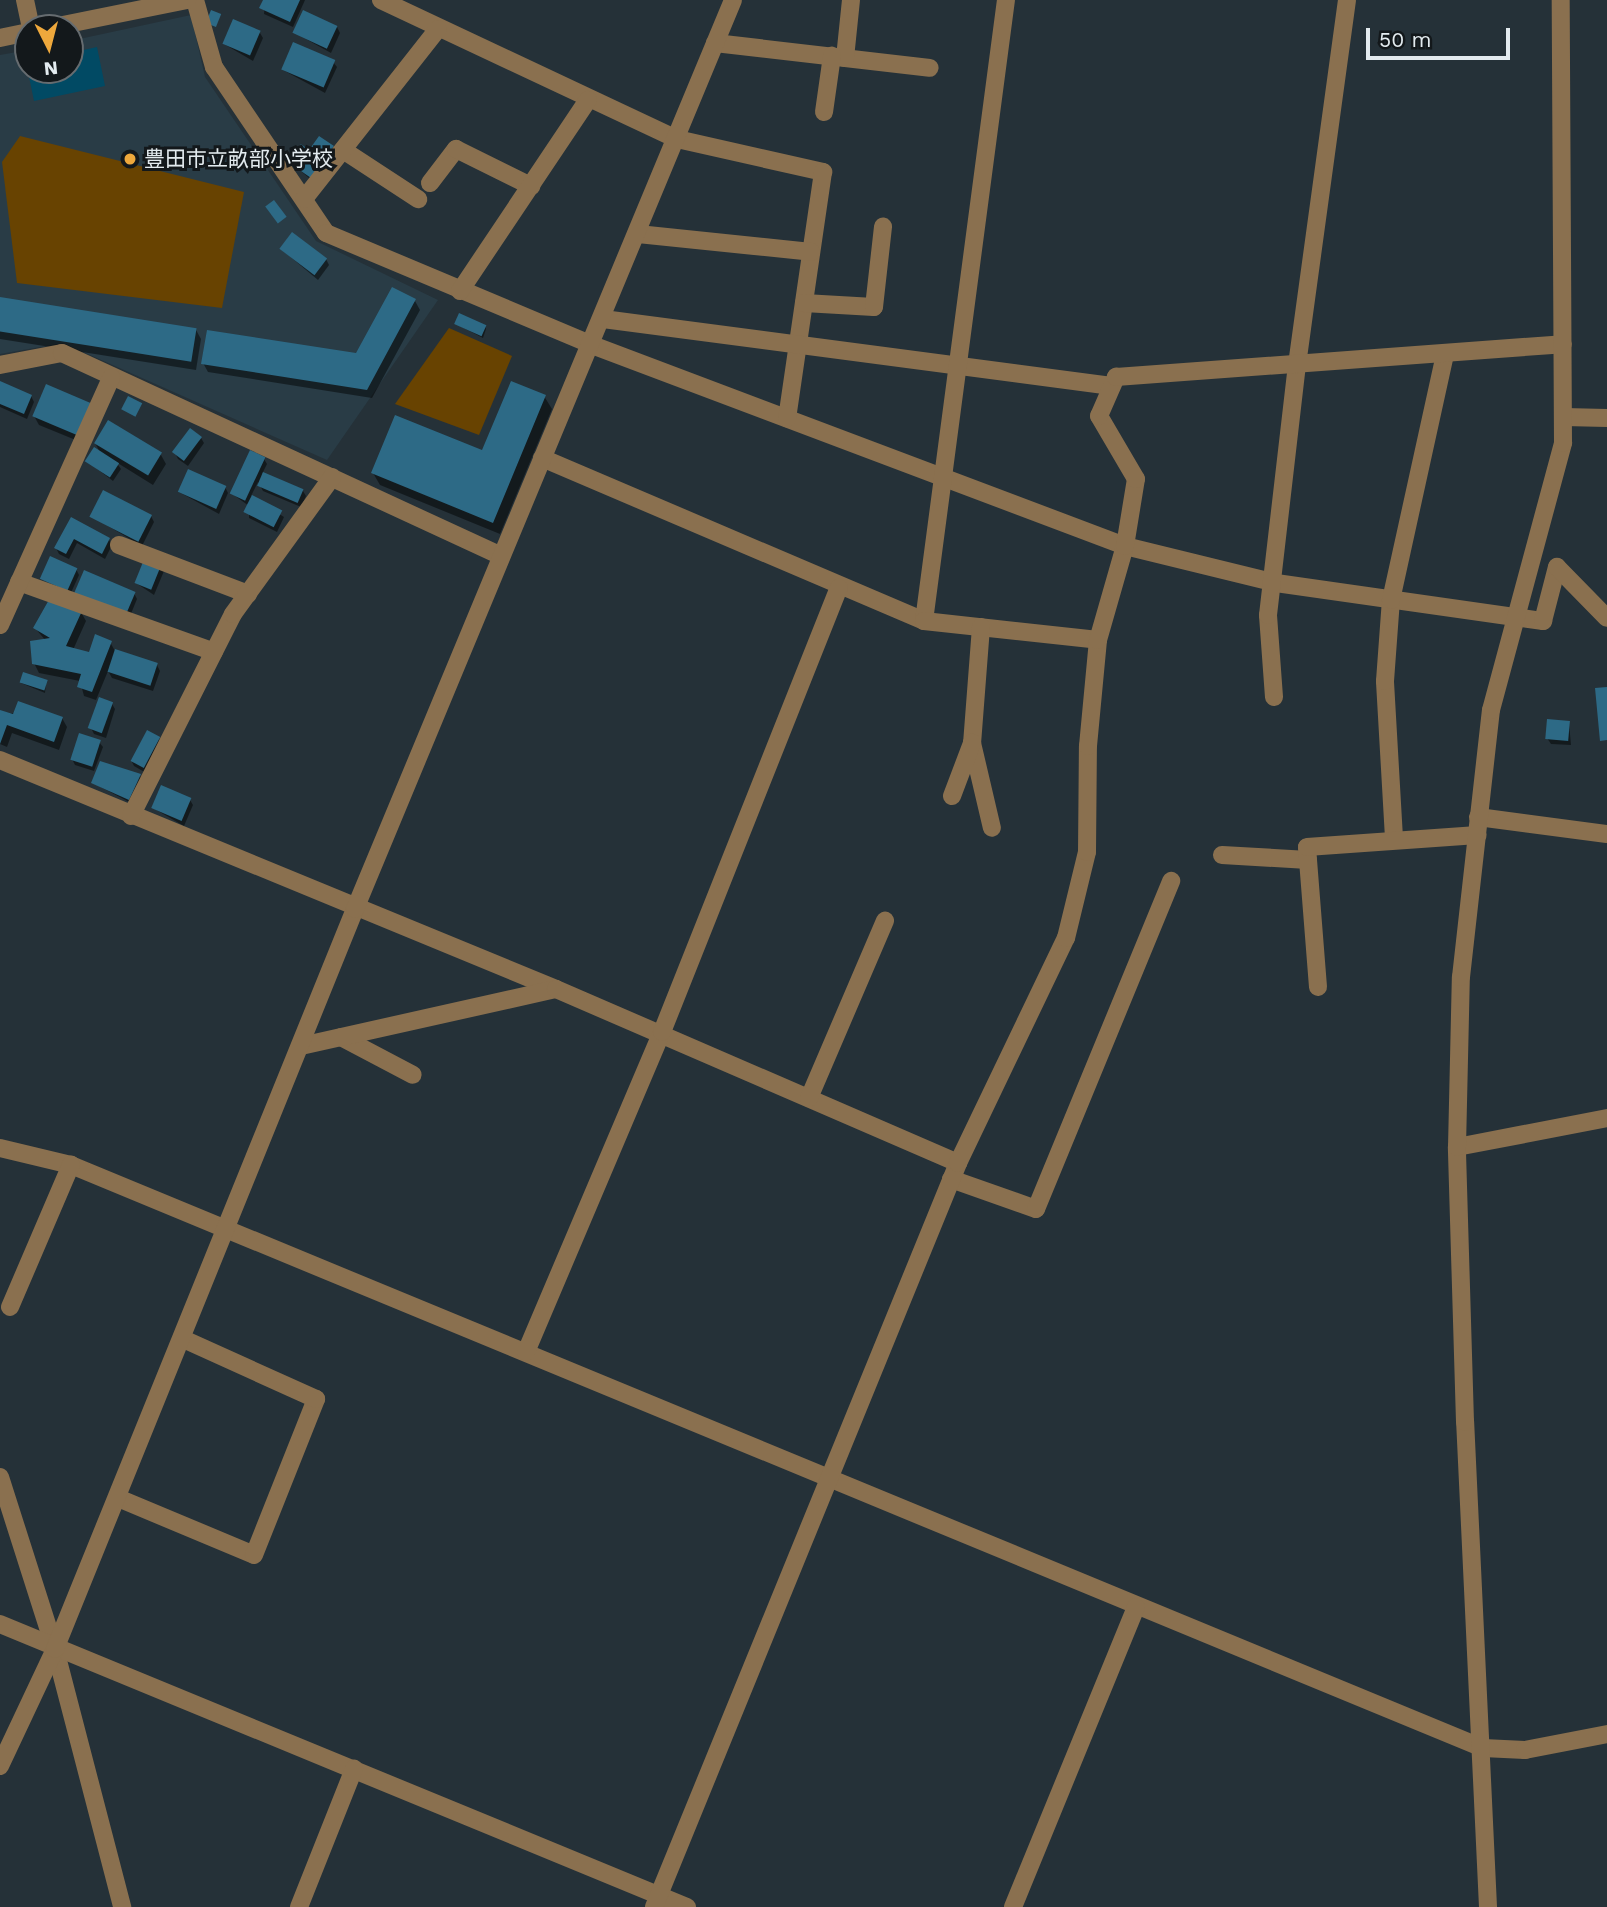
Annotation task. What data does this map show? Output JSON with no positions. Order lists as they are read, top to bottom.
{
  "places": ["豊田市立畝部小学校"],
  "scale_bar": "50 m",
  "north": "bottom"
}
